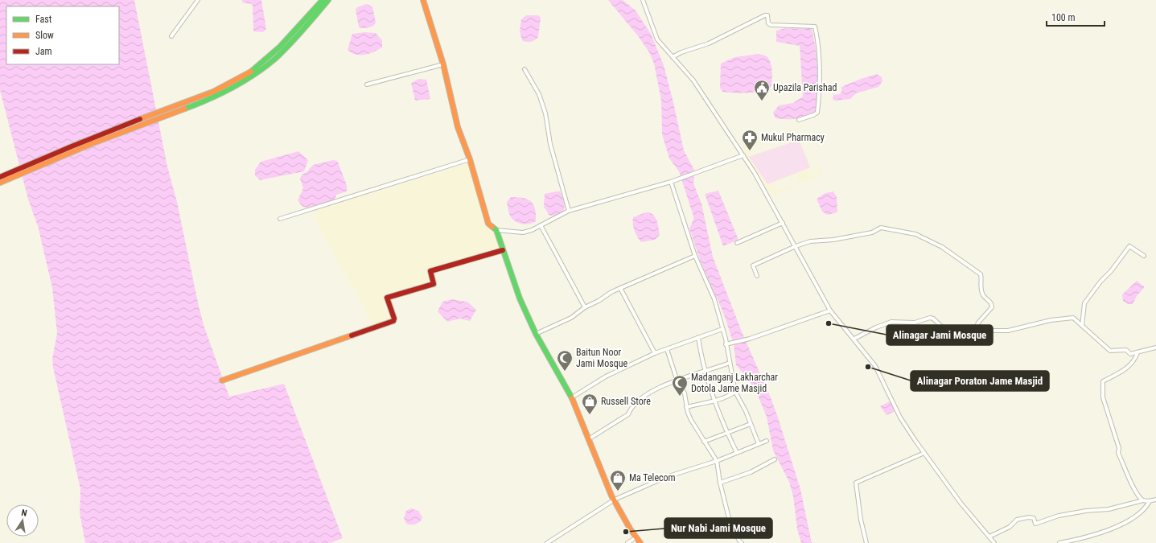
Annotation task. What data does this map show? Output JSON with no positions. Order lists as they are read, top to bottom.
{
  "places": {
    "public building": ["Upazila Parishad"],
    "pharmacy": ["Mukul Pharmacy"],
    "other": ["Alinagar Jami Mosque", "Alinagar Poraton Jame Masjid", "Nur Nabi Jami Mosque"],
    "mosque": ["Baitun Noor Jami Mosque", "Madanganj Lakharchar Dotola Jame Masjid"],
    "shop": ["Russell Store", "Ma Telecom"]
  },
  "legend": ["Fast", "Slow", "Jam"],
  "scale_bar": "100 m",
  "north": "top"
}
